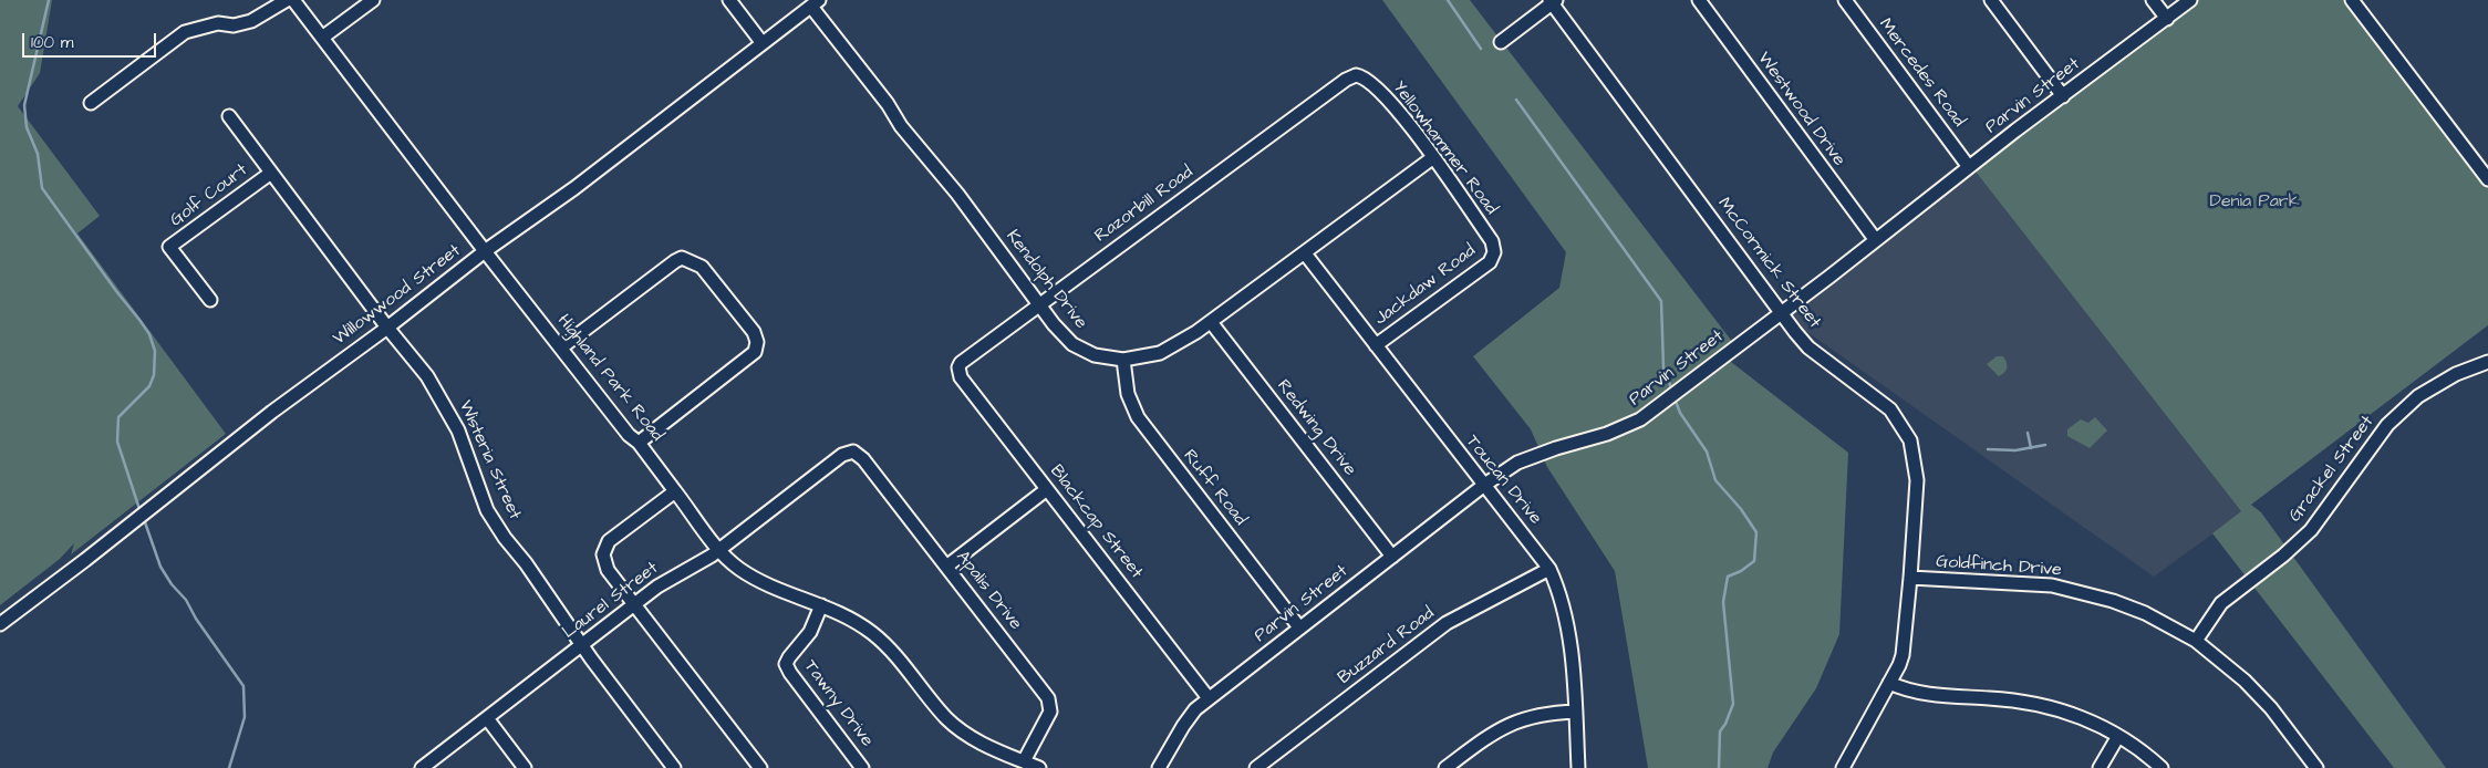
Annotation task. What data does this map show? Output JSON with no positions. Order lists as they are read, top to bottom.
{
  "streets": {
    "street": [
      "Mercedes Road",
      "Parvin Street",
      "Westwood Drive",
      "Yellowhammer Road",
      "Golf Court",
      "Razorbill Road",
      "McCormick Street",
      "Kendolph Drive",
      "Jackdaw Road",
      "Willowwood Street",
      "Highland Park Road",
      "Redwing Drive",
      "Wisteria Street",
      "Grackel Street",
      "Toucan Drive",
      "Ruff Road",
      "Blackcap Street",
      "Goldfinch Drive",
      "Apalis Drive",
      "Laurel Street",
      "Buzzard Road",
      "Tawny Drive"
    ]
  },
  "crossings": [
    ["Mercedes Road", "Parvin Street"],
    ["Parvin Street", "Westwood Drive"],
    ["Parvin Street", "McCormick Street"],
    ["Parvin Street", "Redwing Drive"],
    ["Parvin Street", "Toucan Drive"],
    ["Parvin Street", "Ruff Road"],
    ["Parvin Street", "Blackcap Street"],
    ["Yellowhammer Road", "Razorbill Road"],
    ["Yellowhammer Road", "Kendolph Drive"],
    ["Yellowhammer Road", "Jackdaw Road"],
    ["Golf Court", "Wisteria Street"],
    ["Razorbill Road", "Kendolph Drive"],
    ["Razorbill Road", "Blackcap Street"],
    ["McCormick Street", "Goldfinch Drive"],
    ["Kendolph Drive", "Willowwood Street"],
    ["Kendolph Drive", "Redwing Drive"],
    ["Kendolph Drive", "Toucan Drive"],
    ["Kendolph Drive", "Ruff Road"],
    ["Jackdaw Road", "Toucan Drive"],
    ["Willowwood Street", "Highland Park Road"],
    ["Willowwood Street", "Wisteria Street"],
    ["Highland Park Road", "Apalis Drive"],
    ["Highland Park Road", "Laurel Street"],
    ["Highland Park Road", "Tawny Drive"],
    ["Wisteria Street", "Laurel Street"],
    ["Grackel Street", "Goldfinch Drive"],
    ["Toucan Drive", "Buzzard Road"],
    ["Apalis Drive", "Laurel Street"]
  ],
  "parks": ["Denia Park"],
  "scale_bar": "100 m"
}
